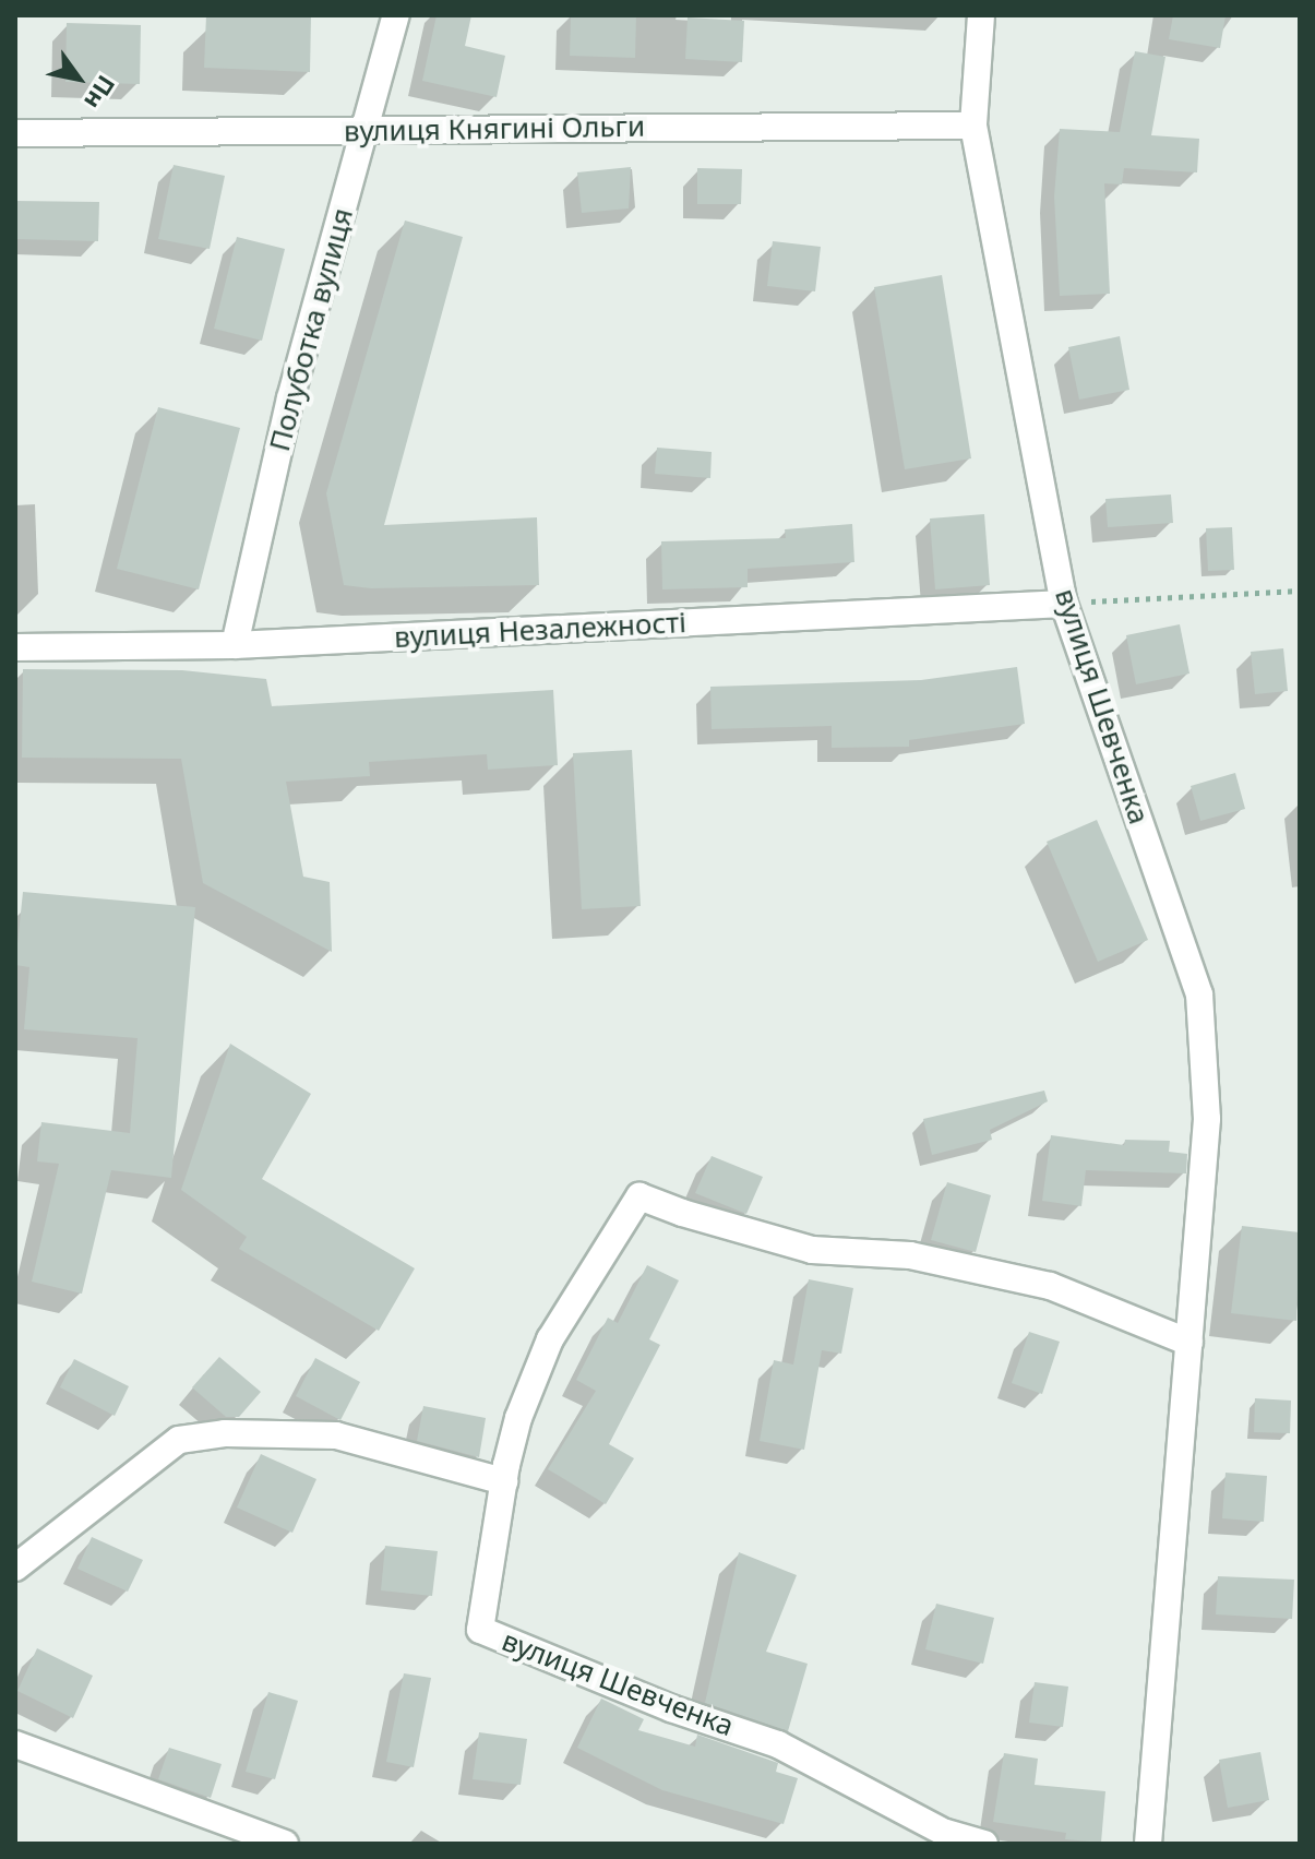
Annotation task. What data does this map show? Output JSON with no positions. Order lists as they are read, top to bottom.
{
  "streets": {
    "street": [
      "вулиця Княгині Ольги",
      "Полуботка вулиця",
      "вулиця Незалежності",
      "вулиця Шевченка"
    ]
  },
  "crossings": [
    ["вулиця Княгині Ольги", "Полуботка вулиця"],
    ["вулиця Княгині Ольги", "вулиця Шевченка"],
    ["Полуботка вулиця", "вулиця Незалежності"],
    ["вулиця Незалежності", "вулиця Шевченка"]
  ],
  "north": "bottom right"
}
